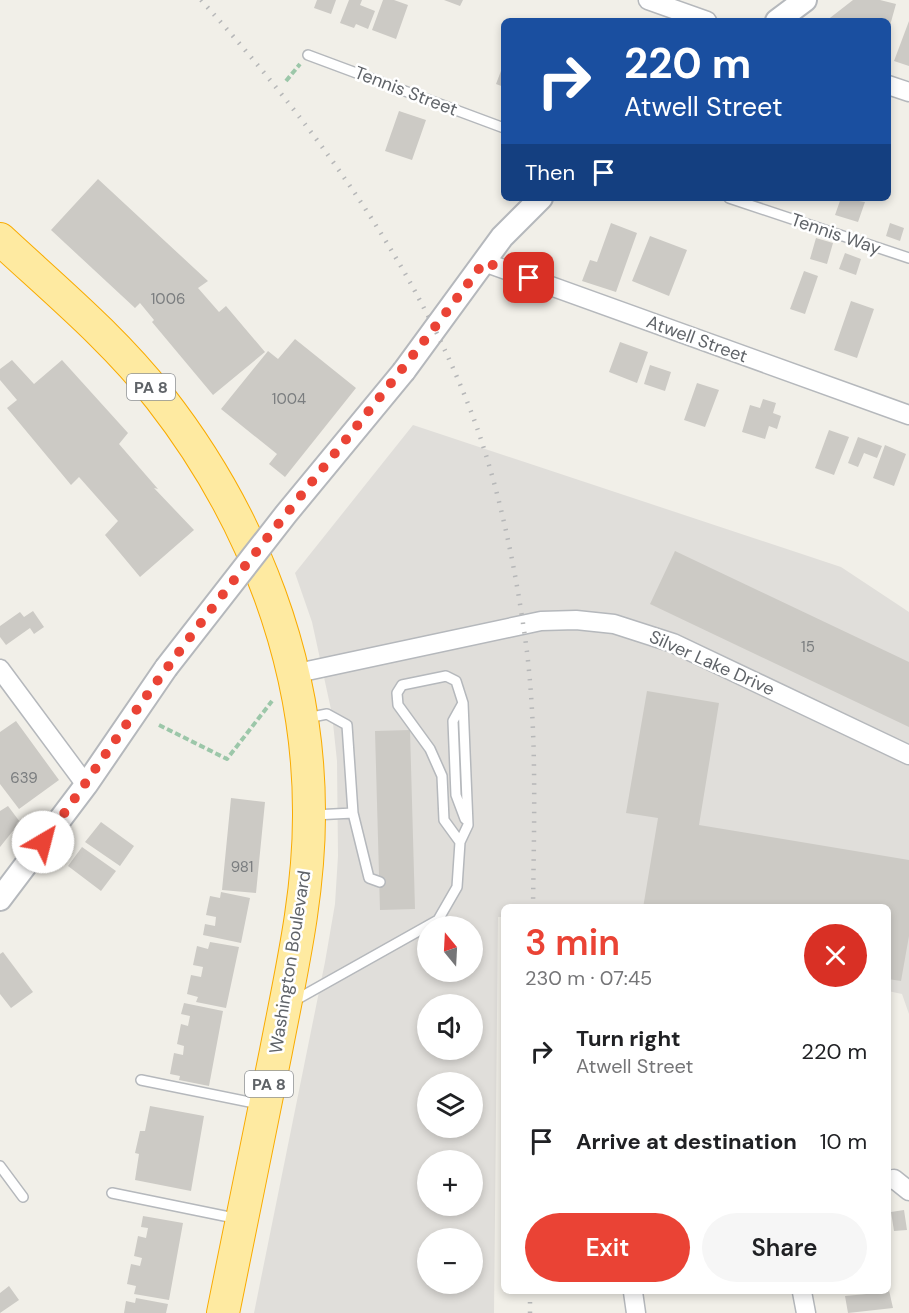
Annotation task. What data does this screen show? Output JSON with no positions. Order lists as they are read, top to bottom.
{
  "streets": {
    "highway": ["PA 8", "Washington Boulevard"],
    "street": ["Atwell Street", "Silver Lake Drive"],
    "lane": ["Tennis Street", "Tennis Way"]
  },
  "crossings": [
    ["Silver Lake Drive", "Washington Boulevard"]
  ],
  "house_numbers": [
    "1006",
    "1004",
    "15",
    "639",
    "981"
  ],
  "north": "top",
  "page": {
    "turn": ["220 m", "Atwell Street"],
    "then": "Then",
    "heading": ["3 min", "230 m · 07:45"],
    "map_buttons": ["+", "−"],
    "list": [
      {
        "name": "Turn right",
        "note": "Atwell Street",
        "value": "220 m"
      },
      {
        "name": "Arrive at destination",
        "value": "10 m"
      }
    ],
    "buttons": ["Exit", "Share"]
  }
}
